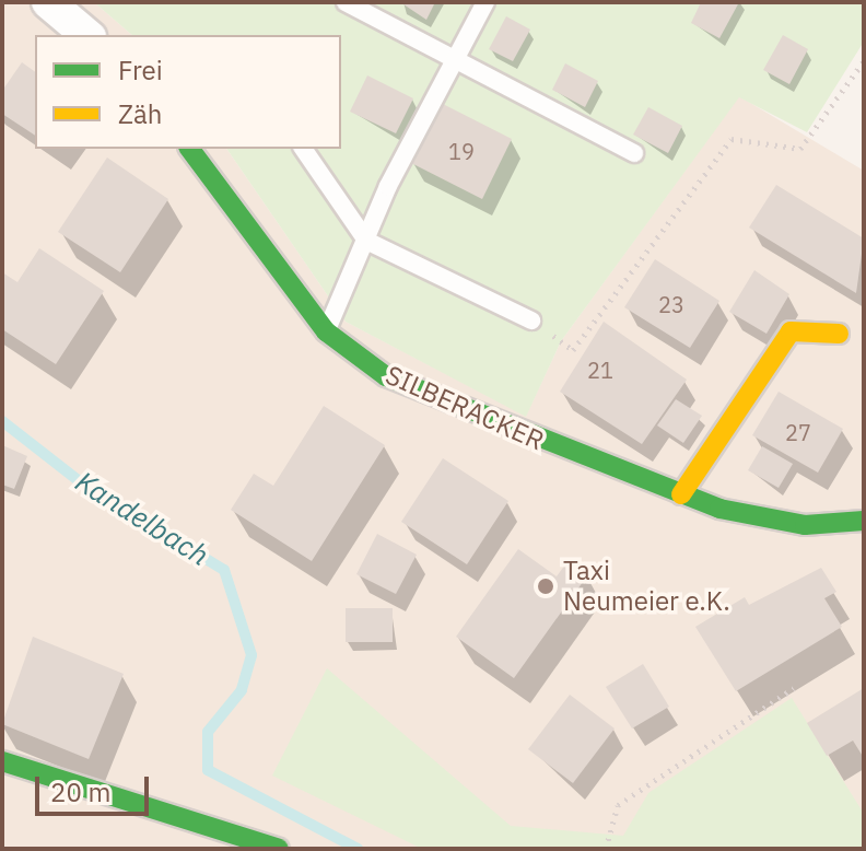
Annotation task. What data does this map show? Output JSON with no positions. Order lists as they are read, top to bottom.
{
  "streets": {
    "street": ["SILBERACKER"]
  },
  "water": ["Kandelbach"],
  "places": ["Taxi Neumeier e.K."],
  "house_numbers": [
    "19",
    "23",
    "21",
    "27"
  ],
  "legend": ["Frei", "Zäh"],
  "scale_bar": "20 m"
}
